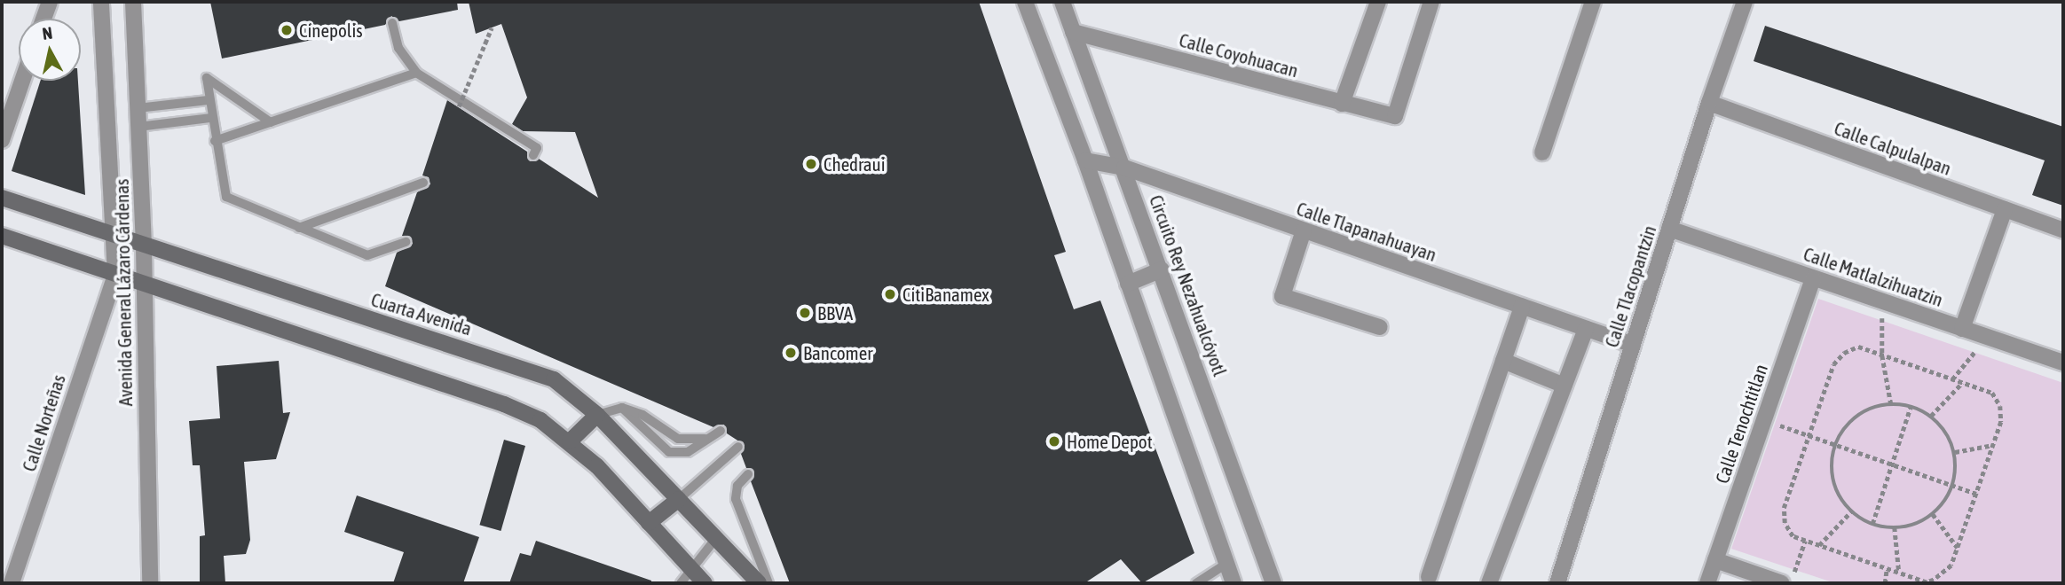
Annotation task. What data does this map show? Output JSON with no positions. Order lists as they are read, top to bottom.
{
  "streets": {
    "main road": ["Cuarta Avenida"],
    "street": [
      "Calle Coyohuacan",
      "Calle Calpulalpan",
      "Calle Tlapanahuayan",
      "Calle Matlalzihuatzin",
      "Circuito Rey Nezahualcóyotl",
      "Calle Tlacopantzin",
      "Avenida General Lázaro Cárdenas",
      "Calle Norteñas",
      "Calle Tenochtitlan"
    ]
  },
  "crossings": [
    ["Calle Coyohuacan", "Circuito Rey Nezahualcóyotl"],
    ["Calle Calpulalpan", "Calle Tlacopantzin"],
    ["Calle Tlapanahuayan", "Circuito Rey Nezahualcóyotl"],
    ["Calle Tlapanahuayan", "Calle Tlacopantzin"],
    ["Calle Matlalzihuatzin", "Calle Tlacopantzin"],
    ["Calle Matlalzihuatzin", "Calle Tenochtitlan"],
    ["Avenida General Lázaro Cárdenas", "Cuarta Avenida"],
    ["Avenida General Lázaro Cárdenas", "Calle Norteñas"]
  ],
  "places": [
    "Cinepolis",
    "Chedraui",
    "CitiBanamex",
    "BBVA",
    "Bancomer",
    "Home Depot"
  ],
  "north": "top"
}
